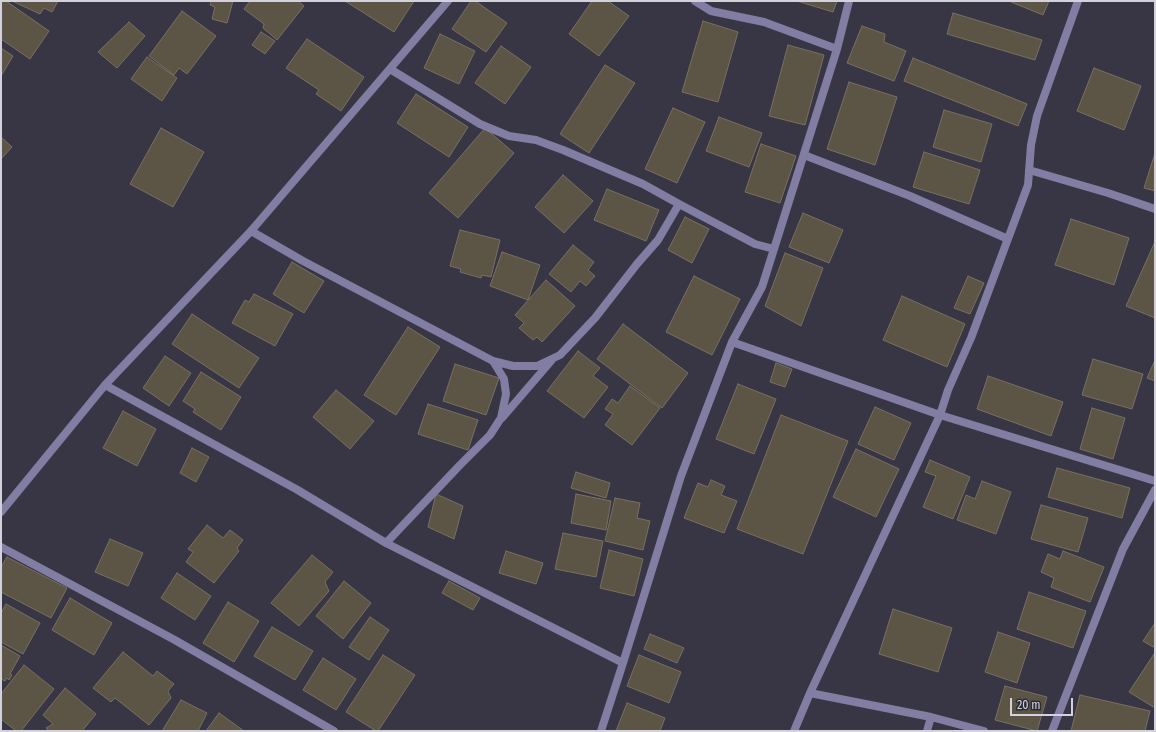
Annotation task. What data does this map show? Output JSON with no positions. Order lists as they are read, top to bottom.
{
  "scale_bar": "20 m"
}
